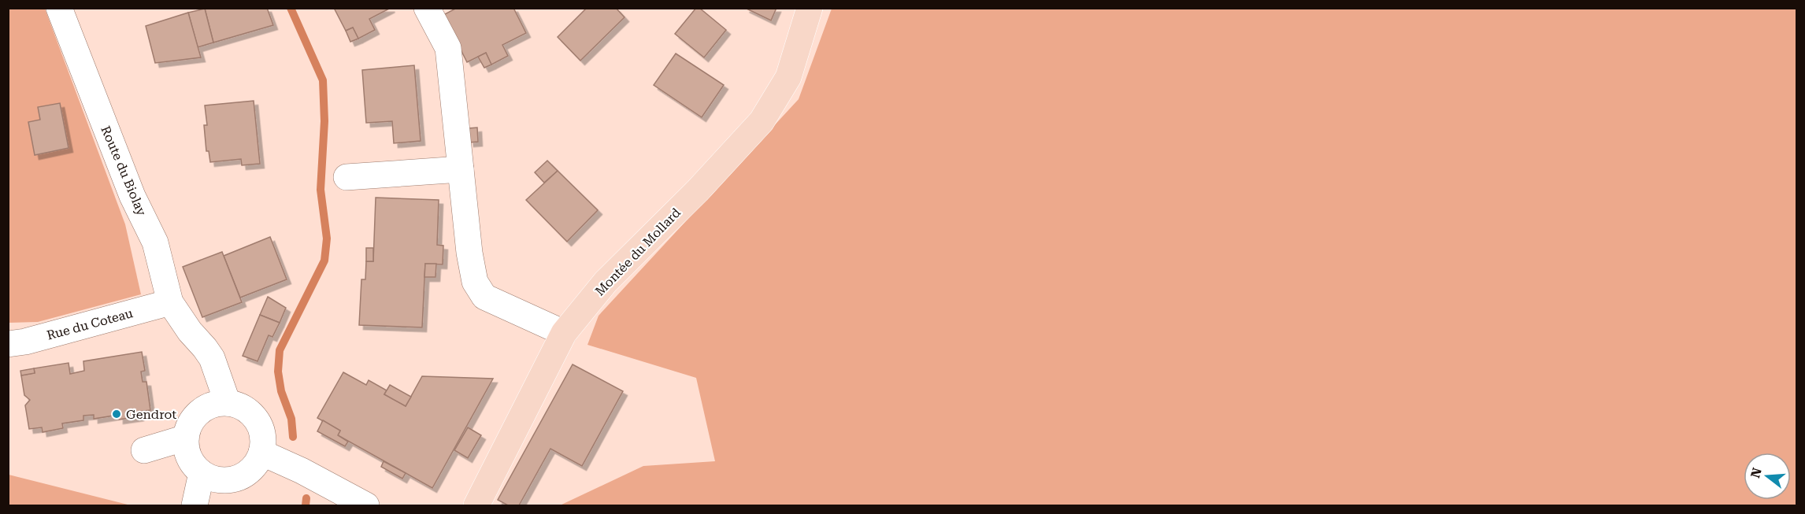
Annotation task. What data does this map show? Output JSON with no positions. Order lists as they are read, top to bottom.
{
  "streets": {
    "main road": ["Montée du Mollard"],
    "street": ["Route du Biolay", "Rue du Coteau"]
  },
  "crossings": [
    ["Route du Biolay", "Rue du Coteau"]
  ],
  "places": ["Gendrot"],
  "north": "left"
}
